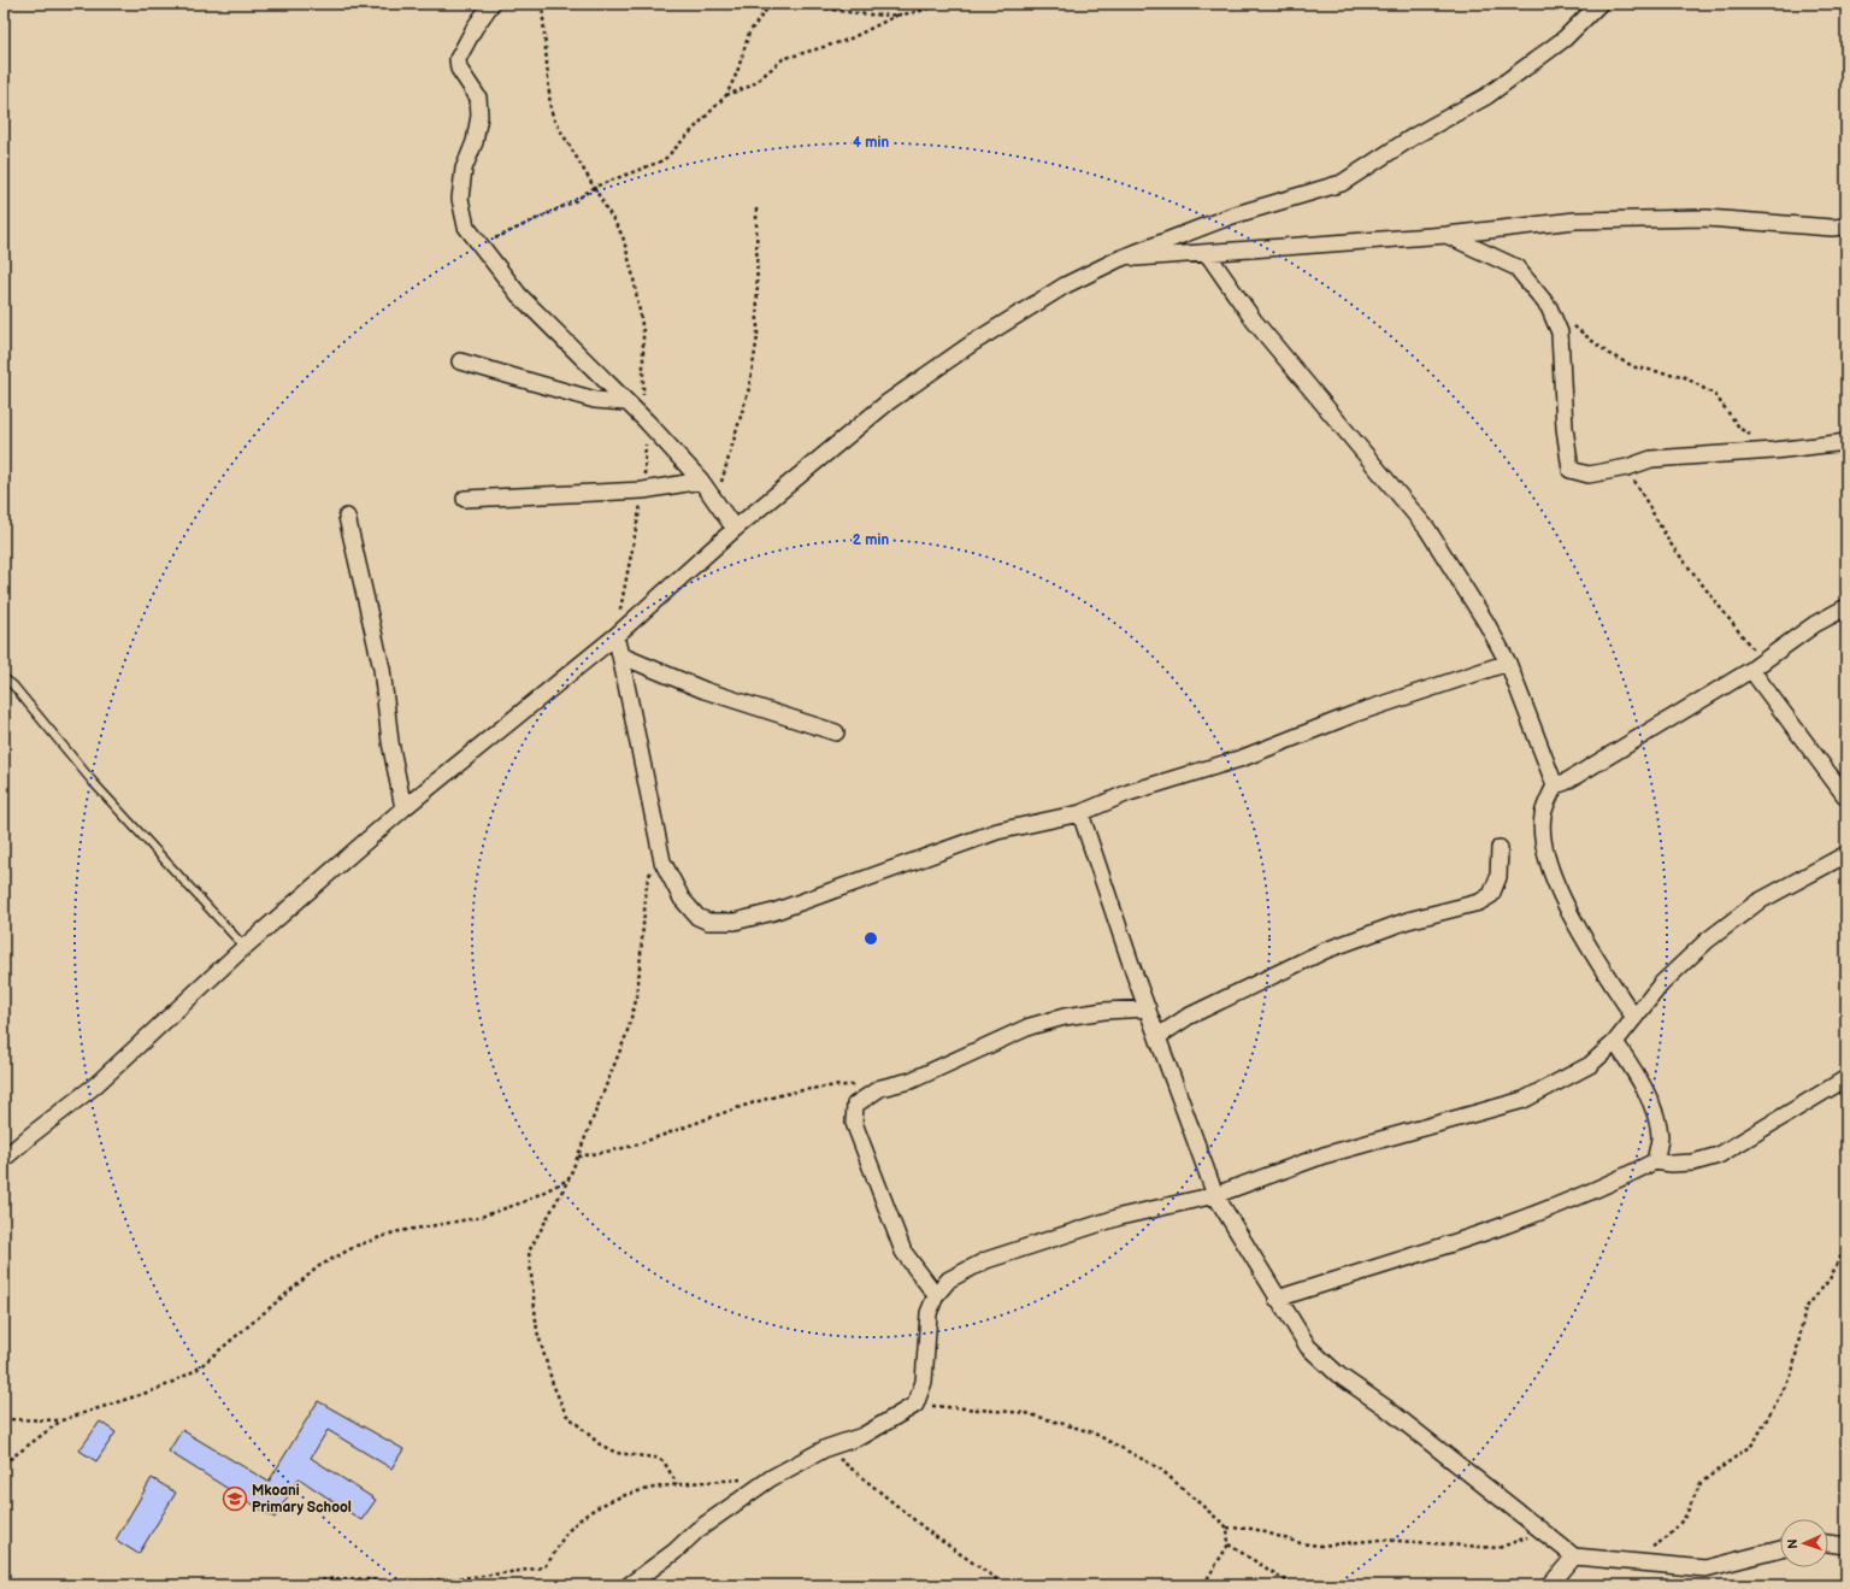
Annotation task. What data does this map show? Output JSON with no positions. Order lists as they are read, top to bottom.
{
  "places": {
    "school or university": ["Mkoani Primary School"]
  },
  "north": "left",
  "rings": ["4 min", "2 min"]
}
